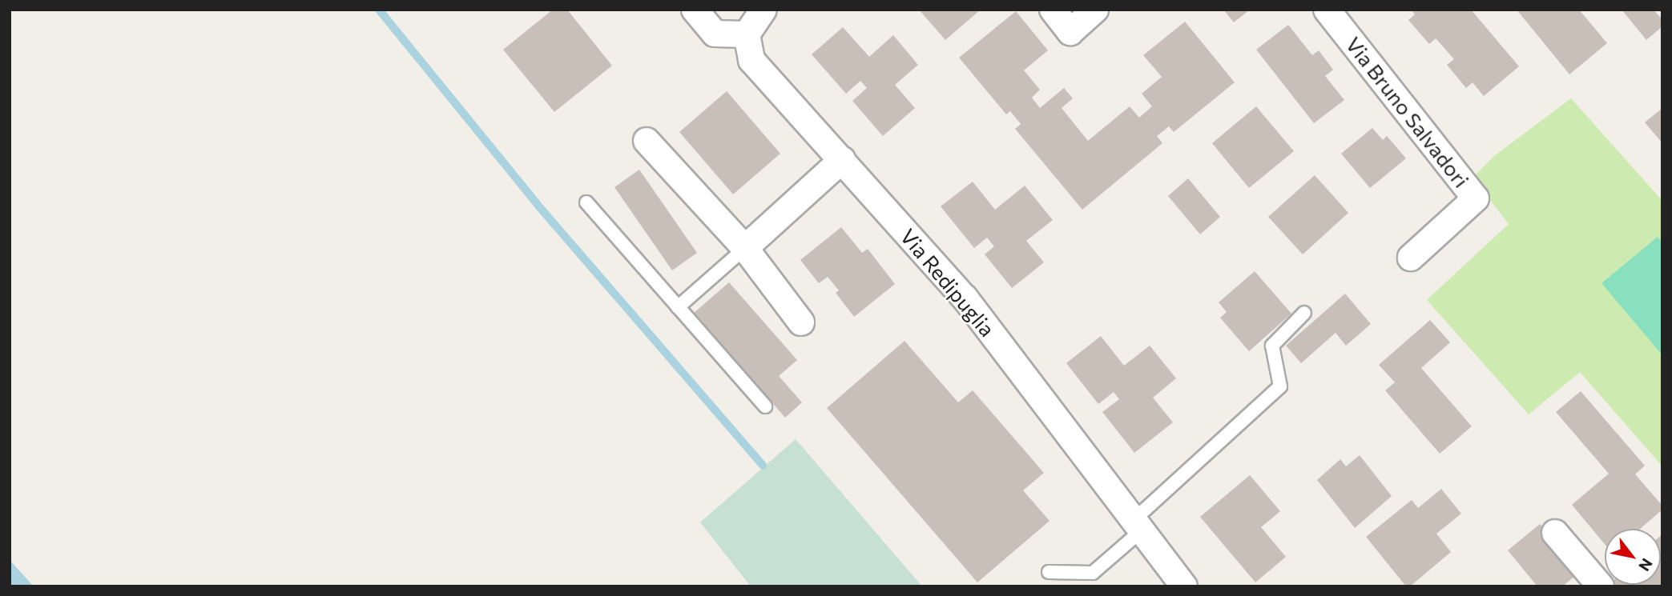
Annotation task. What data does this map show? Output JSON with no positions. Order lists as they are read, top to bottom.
{
  "streets": {
    "street": ["Via Bruno Salvadori", "Via Redipuglia"]
  },
  "north": "bottom right"
}
